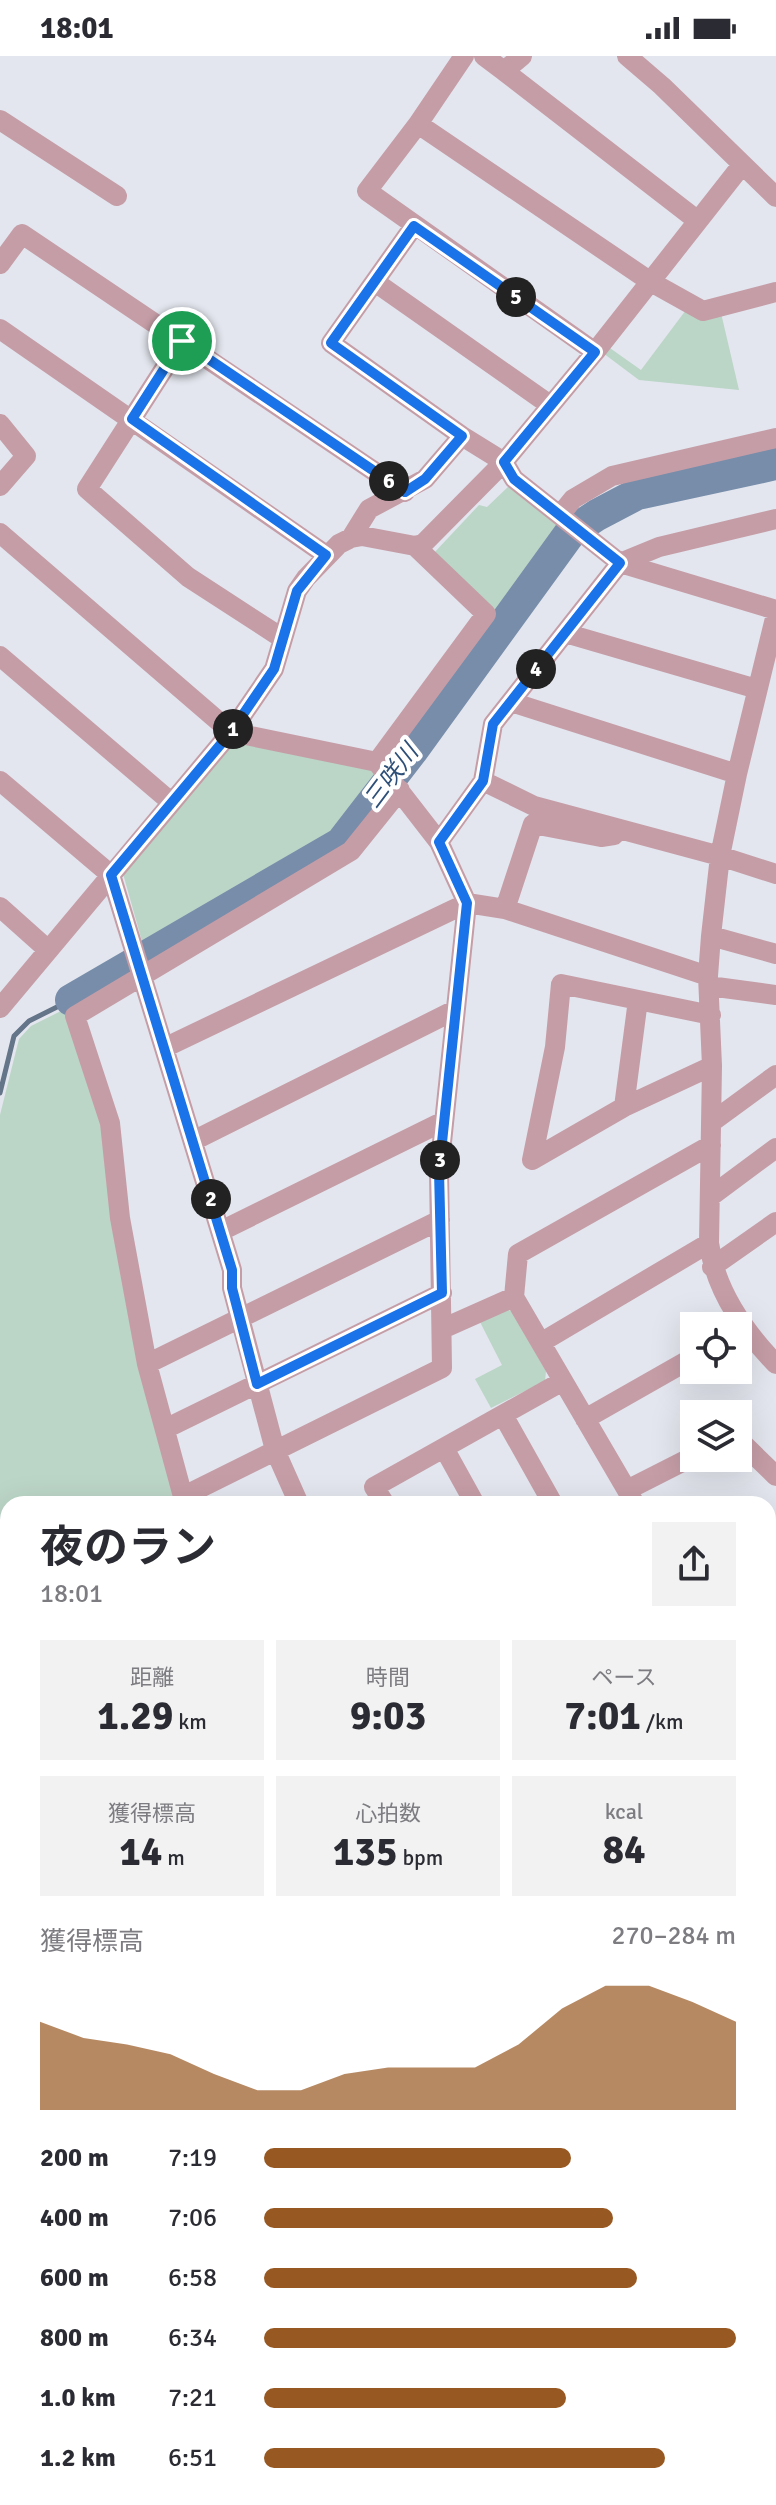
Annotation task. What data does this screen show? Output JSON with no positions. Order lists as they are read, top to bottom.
{
  "water": ["三咲川"],
  "page": {
    "status": "18:01",
    "pins": [
      "5",
      "6",
      "4",
      "1",
      "3",
      "2"
    ],
    "heading": ["夜のラン", "18:01"],
    "stats": [
      ["距離", "1.29 km"],
      ["時間", "9:03"],
      ["ペース", "7:01 /km"],
      ["獲得標高", "14 m"],
      ["心拍数", "135 bpm"],
      ["kcal", "84"]
    ],
    "chart": ["獲得標高", "270–284 m"],
    "list": [
      {
        "name": "200 m",
        "note": "7:19"
      },
      {
        "name": "400 m",
        "note": "7:06"
      },
      {
        "name": "600 m",
        "note": "6:58"
      },
      {
        "name": "800 m",
        "note": "6:34"
      },
      {
        "name": "1.0 km",
        "note": "7:21"
      },
      {
        "name": "1.2 km",
        "note": "6:51"
      }
    ]
  }
}
